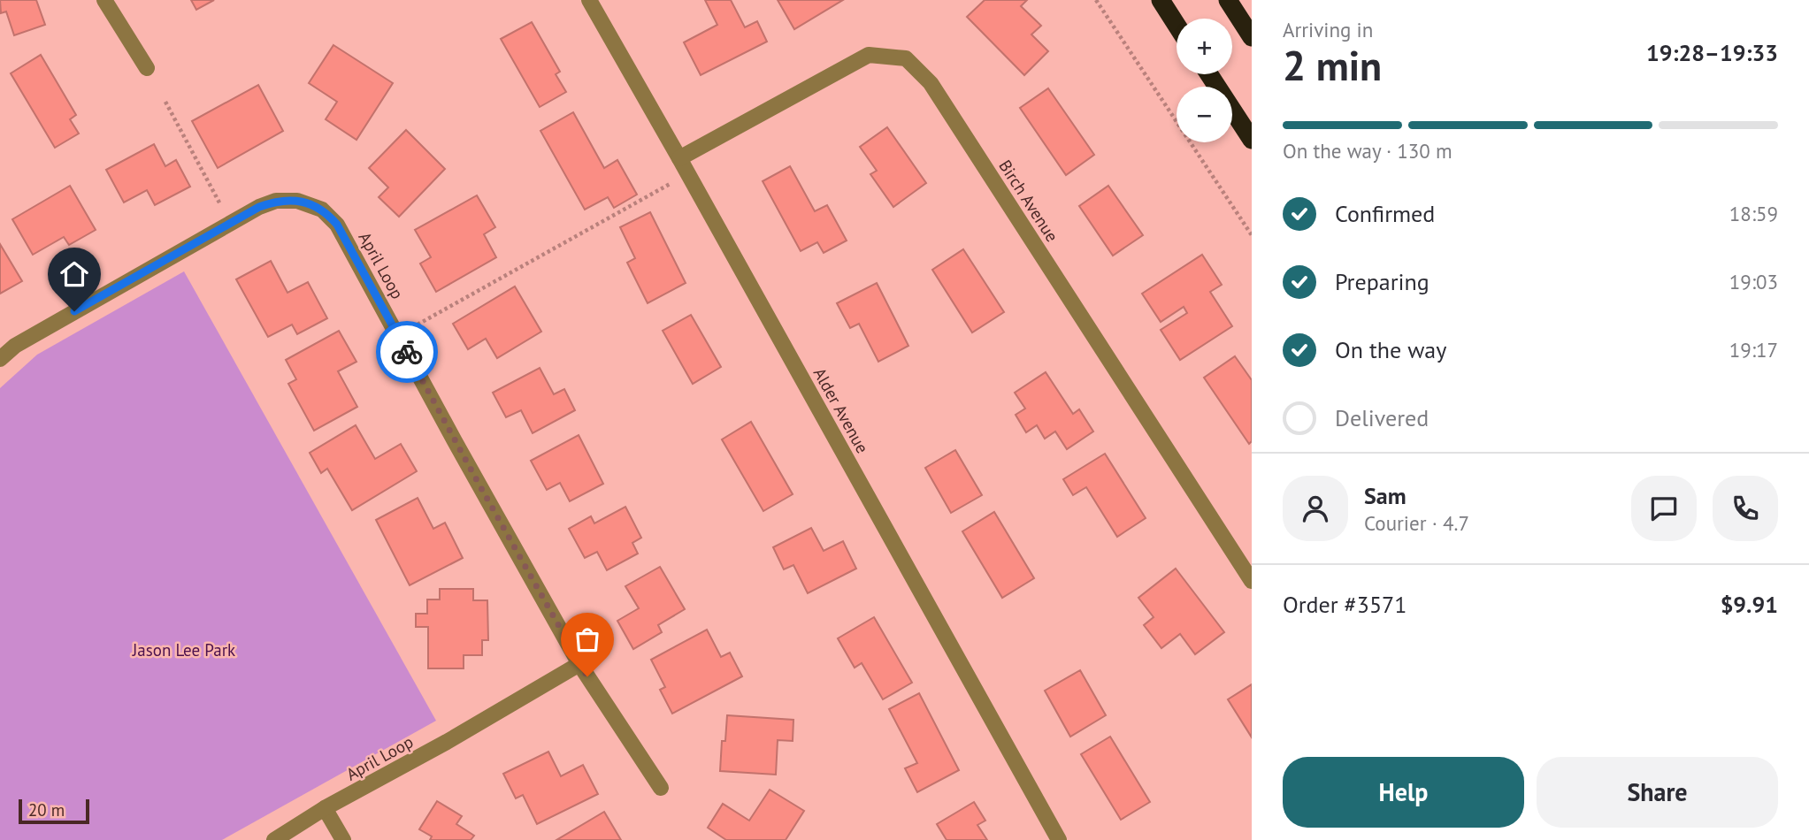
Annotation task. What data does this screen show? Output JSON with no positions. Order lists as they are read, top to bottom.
{
  "streets": {
    "street": ["Birch Avenue", "April Loop", "Alder Avenue"]
  },
  "crossings": [
    ["Birch Avenue", "Alder Avenue"]
  ],
  "parks": ["Jason Lee Park"],
  "scale_bar": "20 m",
  "page": {
    "heading": ["2 min", "Arriving in", "19:28–19:33"],
    "panel": [
      "Sam",
      "Courier · 4.7",
      "Order #3571",
      "$9.91"
    ],
    "map_buttons": ["+", "−"],
    "bar": "On the way · 130 m",
    "list": [
      ["Confirmed", "18:59"],
      ["Preparing", "19:03"],
      ["On the way", "19:17"],
      "Delivered"
    ],
    "buttons": ["Help", "Share"],
    "scale": "20 m"
  }
}
